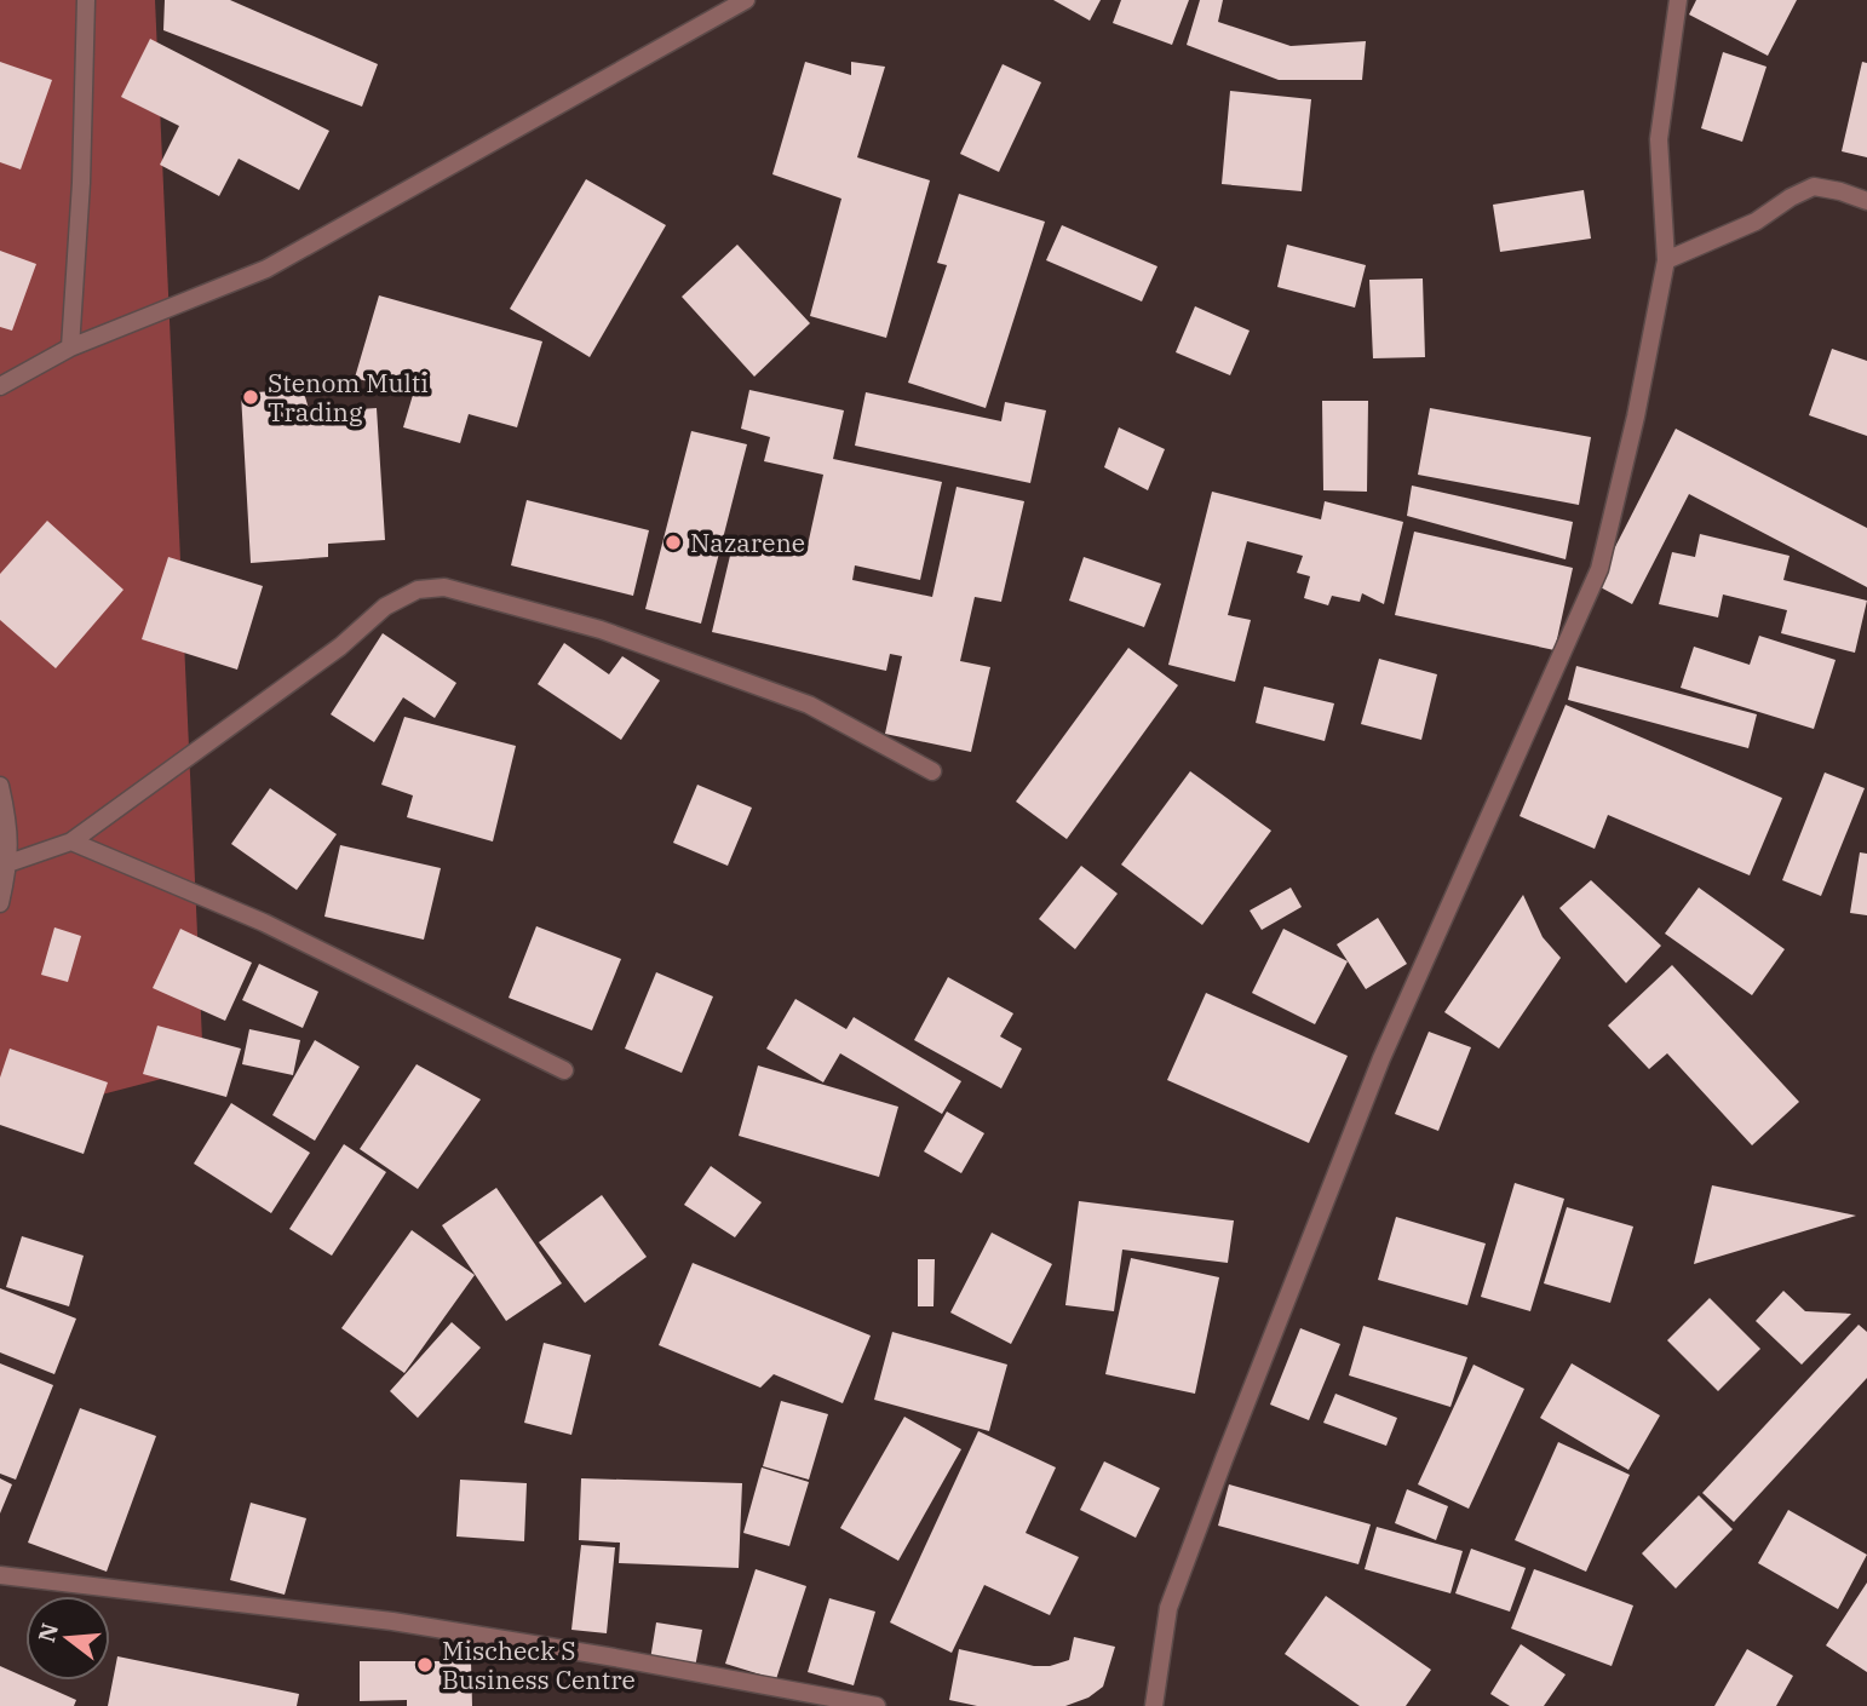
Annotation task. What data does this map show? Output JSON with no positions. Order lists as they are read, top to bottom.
{
  "places": ["Stenom Multi Trading", "Nazarene", "Mischeck S Business Centre"],
  "north": "left"
}
